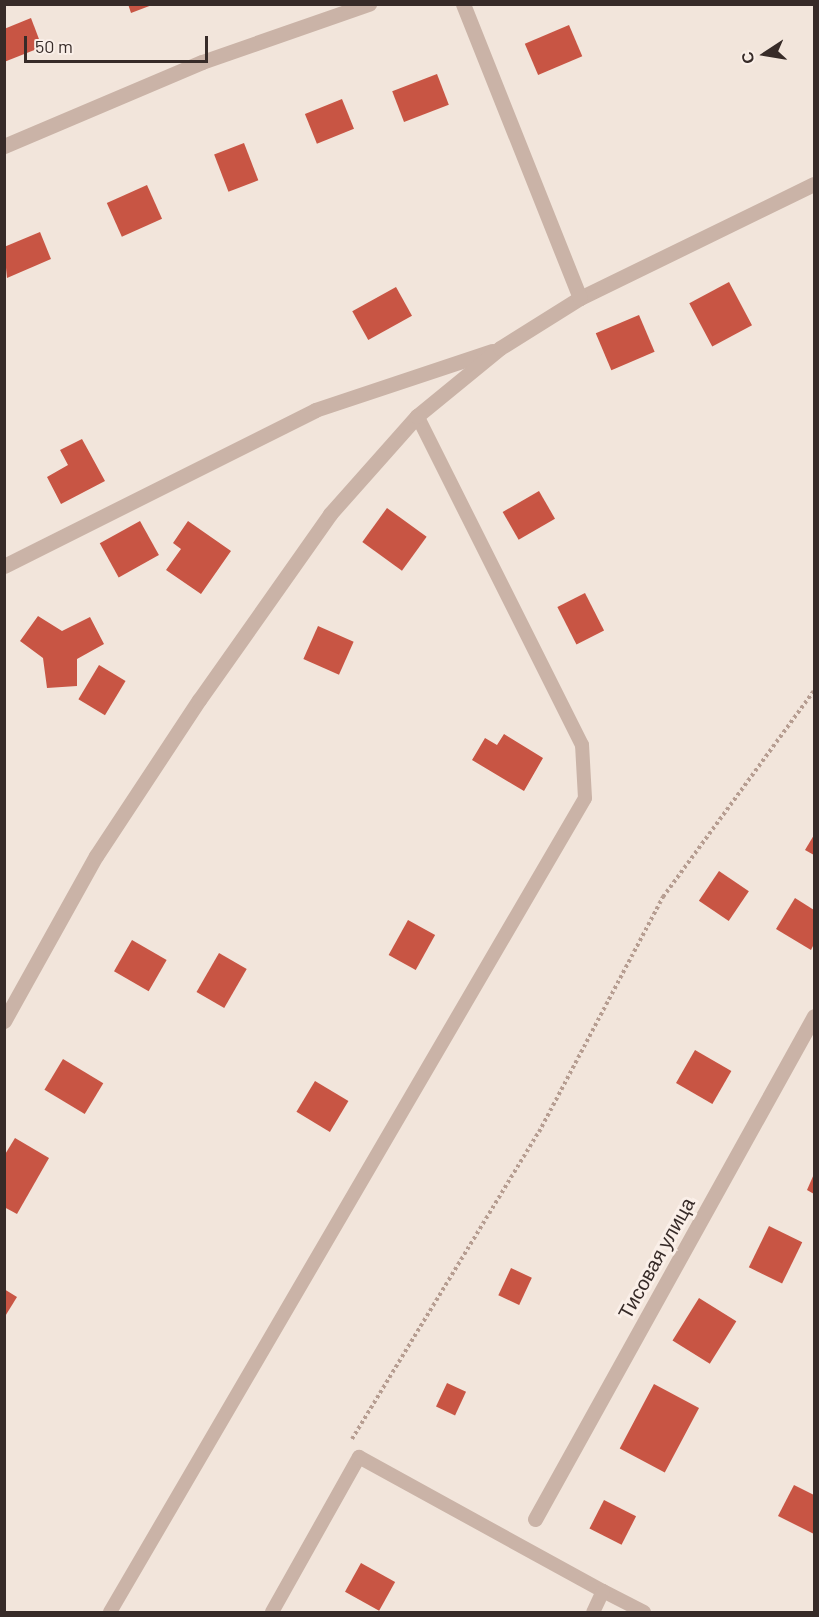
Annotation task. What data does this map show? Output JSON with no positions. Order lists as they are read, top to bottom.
{
  "streets": {
    "street": ["Тисовая улица"]
  },
  "scale_bar": "50 m",
  "north": "left"
}
